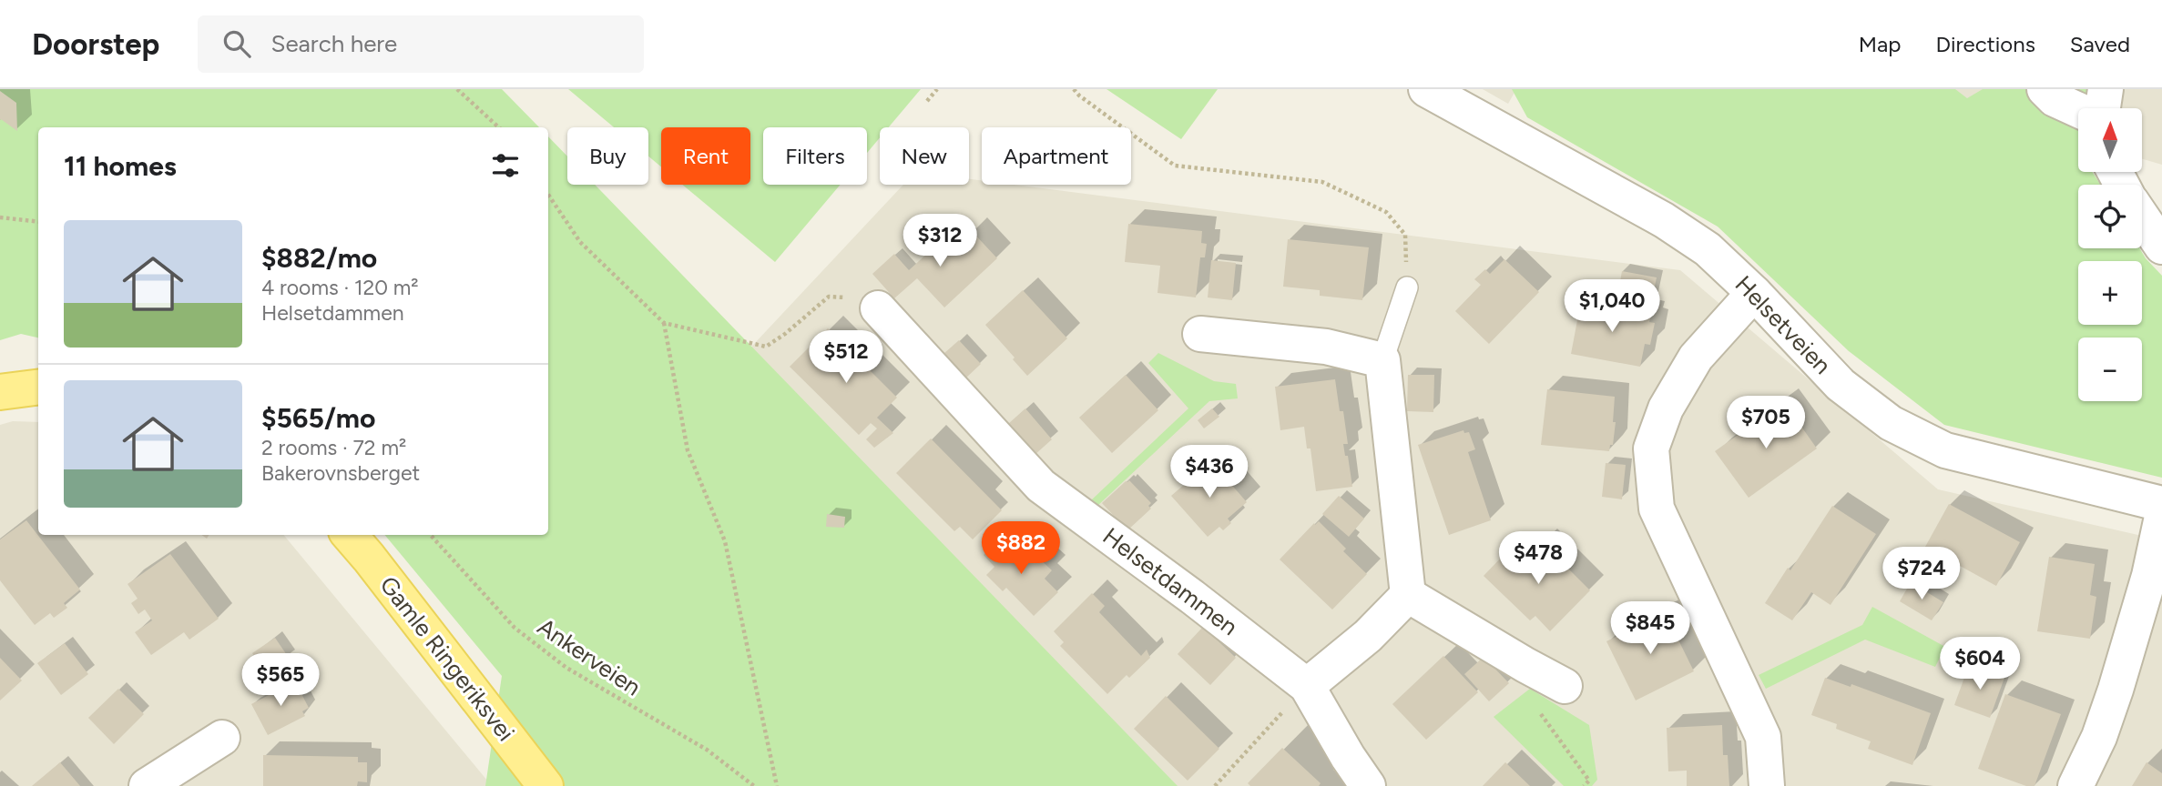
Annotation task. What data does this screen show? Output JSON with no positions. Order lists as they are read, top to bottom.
{
  "streets": {
    "main road": ["Gamle Ringeriksvei"],
    "street": ["Helsetveien", "Helsetdammen"],
    "path": ["Ankerveien"]
  },
  "north": "top",
  "page": {
    "header": "Doorstep",
    "search": "Search here",
    "nav": ["Map", "Directions", "Saved"],
    "map_buttons": ["+", "−"],
    "chip": [
      "Buy",
      "Rent",
      "Filters",
      "New",
      "Apartment"
    ],
    "heading": "11 homes",
    "list": [
      {
        "name": "$882/mo",
        "note": "4 rooms · 120 m² · Helsetdammen"
      },
      {
        "name": "$565/mo",
        "note": "2 rooms · 72 m² · Bakerovnsberget"
      }
    ],
    "price": [
      "$312",
      "$1,040",
      "$512",
      "$705",
      "$436",
      "$882",
      "$478",
      "$724",
      "$845",
      "$604",
      "$565"
    ]
  }
}
